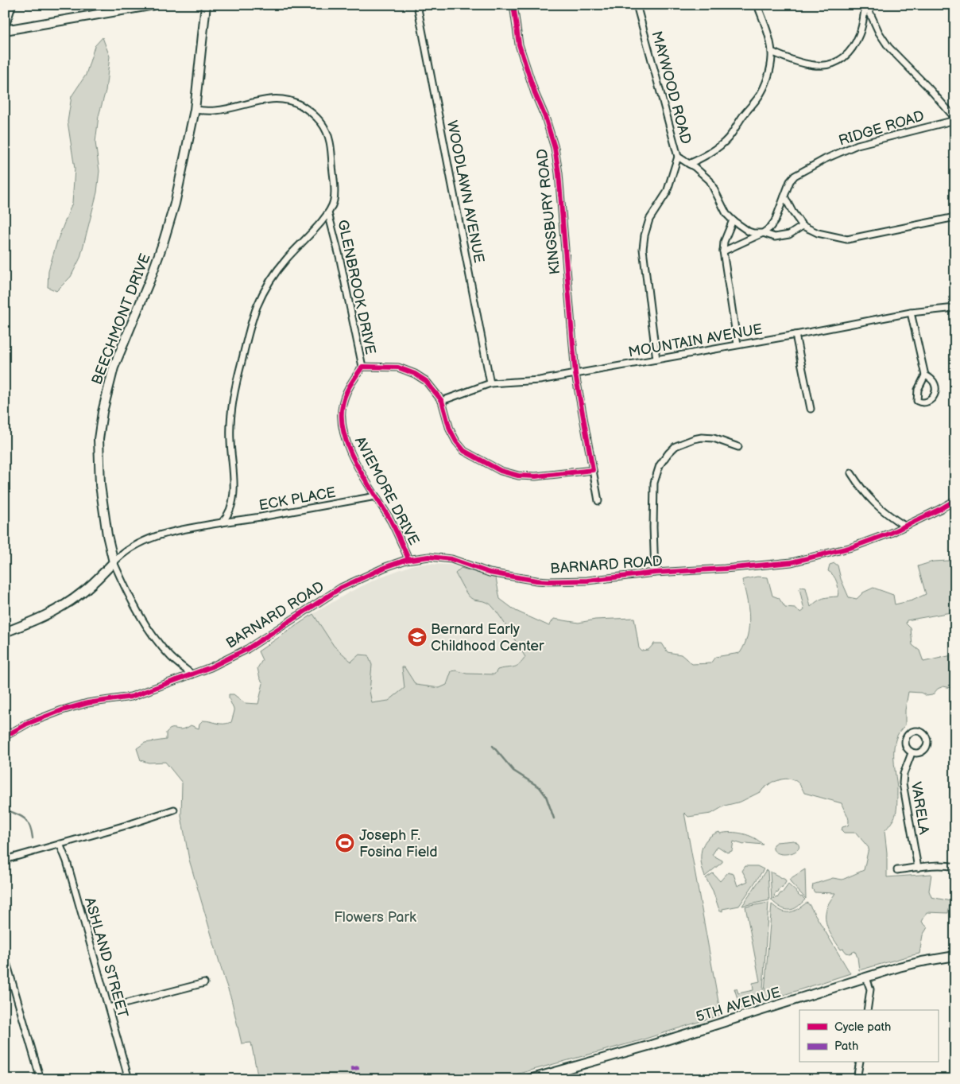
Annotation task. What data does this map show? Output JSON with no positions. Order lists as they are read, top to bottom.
{
  "streets": {
    "street": [
      "MAYWOOD ROAD",
      "RIDGE ROAD",
      "WOODLAWN AVENUE",
      "KINGSBURY ROAD",
      "GLENBROOK DRIVE",
      "BEECHMONT DRIVE",
      "MOUNTAIN AVENUE",
      "AVIEMORE DRIVE",
      "ECK PLACE",
      "BARNARD ROAD",
      "VARELA",
      "ASHLAND STREET",
      "5TH AVENUE"
    ]
  },
  "crossings": [
    ["MAYWOOD ROAD", "MOUNTAIN AVENUE"],
    ["WOODLAWN AVENUE", "MOUNTAIN AVENUE"],
    ["KINGSBURY ROAD", "MOUNTAIN AVENUE"],
    ["GLENBROOK DRIVE", "AVIEMORE DRIVE"],
    ["BEECHMONT DRIVE", "ECK PLACE"],
    ["AVIEMORE DRIVE", "ECK PLACE"],
    ["AVIEMORE DRIVE", "BARNARD ROAD"]
  ],
  "parks": ["Flowers Park"],
  "places": {
    "school or university": ["Bernard Early Childhood Center"],
    "sports": ["Joseph F. Fosina Field"]
  },
  "legend": ["Cycle path", "Path"]
}
